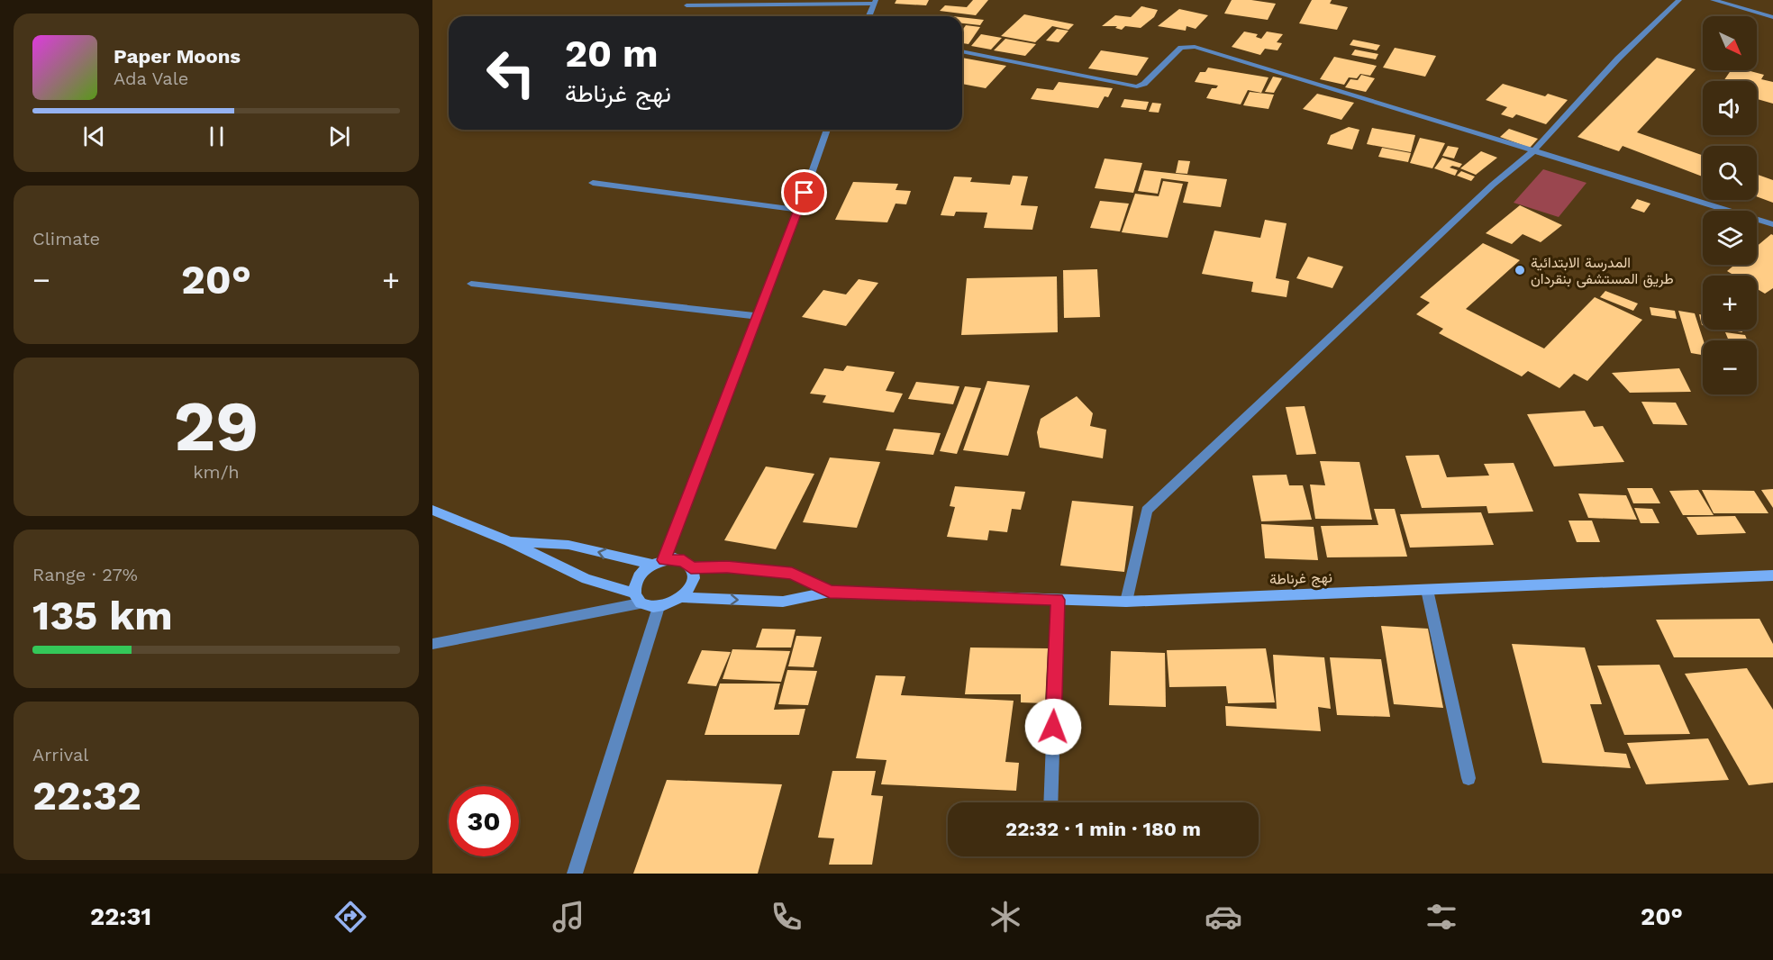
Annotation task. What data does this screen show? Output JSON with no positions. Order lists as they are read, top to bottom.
{
  "streets": {
    "main road": ["نهج غرناطة"]
  },
  "places": ["المدرسة الابتدائية طريق المستشفى بنقردان"],
  "north": "bottom right",
  "page": {
    "map_buttons": ["+", "−"],
    "turn": ["20 m", "نهج غرناطة"],
    "song": ["Paper Moons", "Ada Vale"],
    "tile": [
      "Climate",
      ["29", "km/h"],
      ["Range · 27%", "135 km"],
      ["Arrival", "22:32"]
    ],
    "heat": ["−", "20°", "+"],
    "limit": "30",
    "trip": "22:32 · 1 min · 180 m",
    "tabs": ["22:31", "20°"]
  }
}
